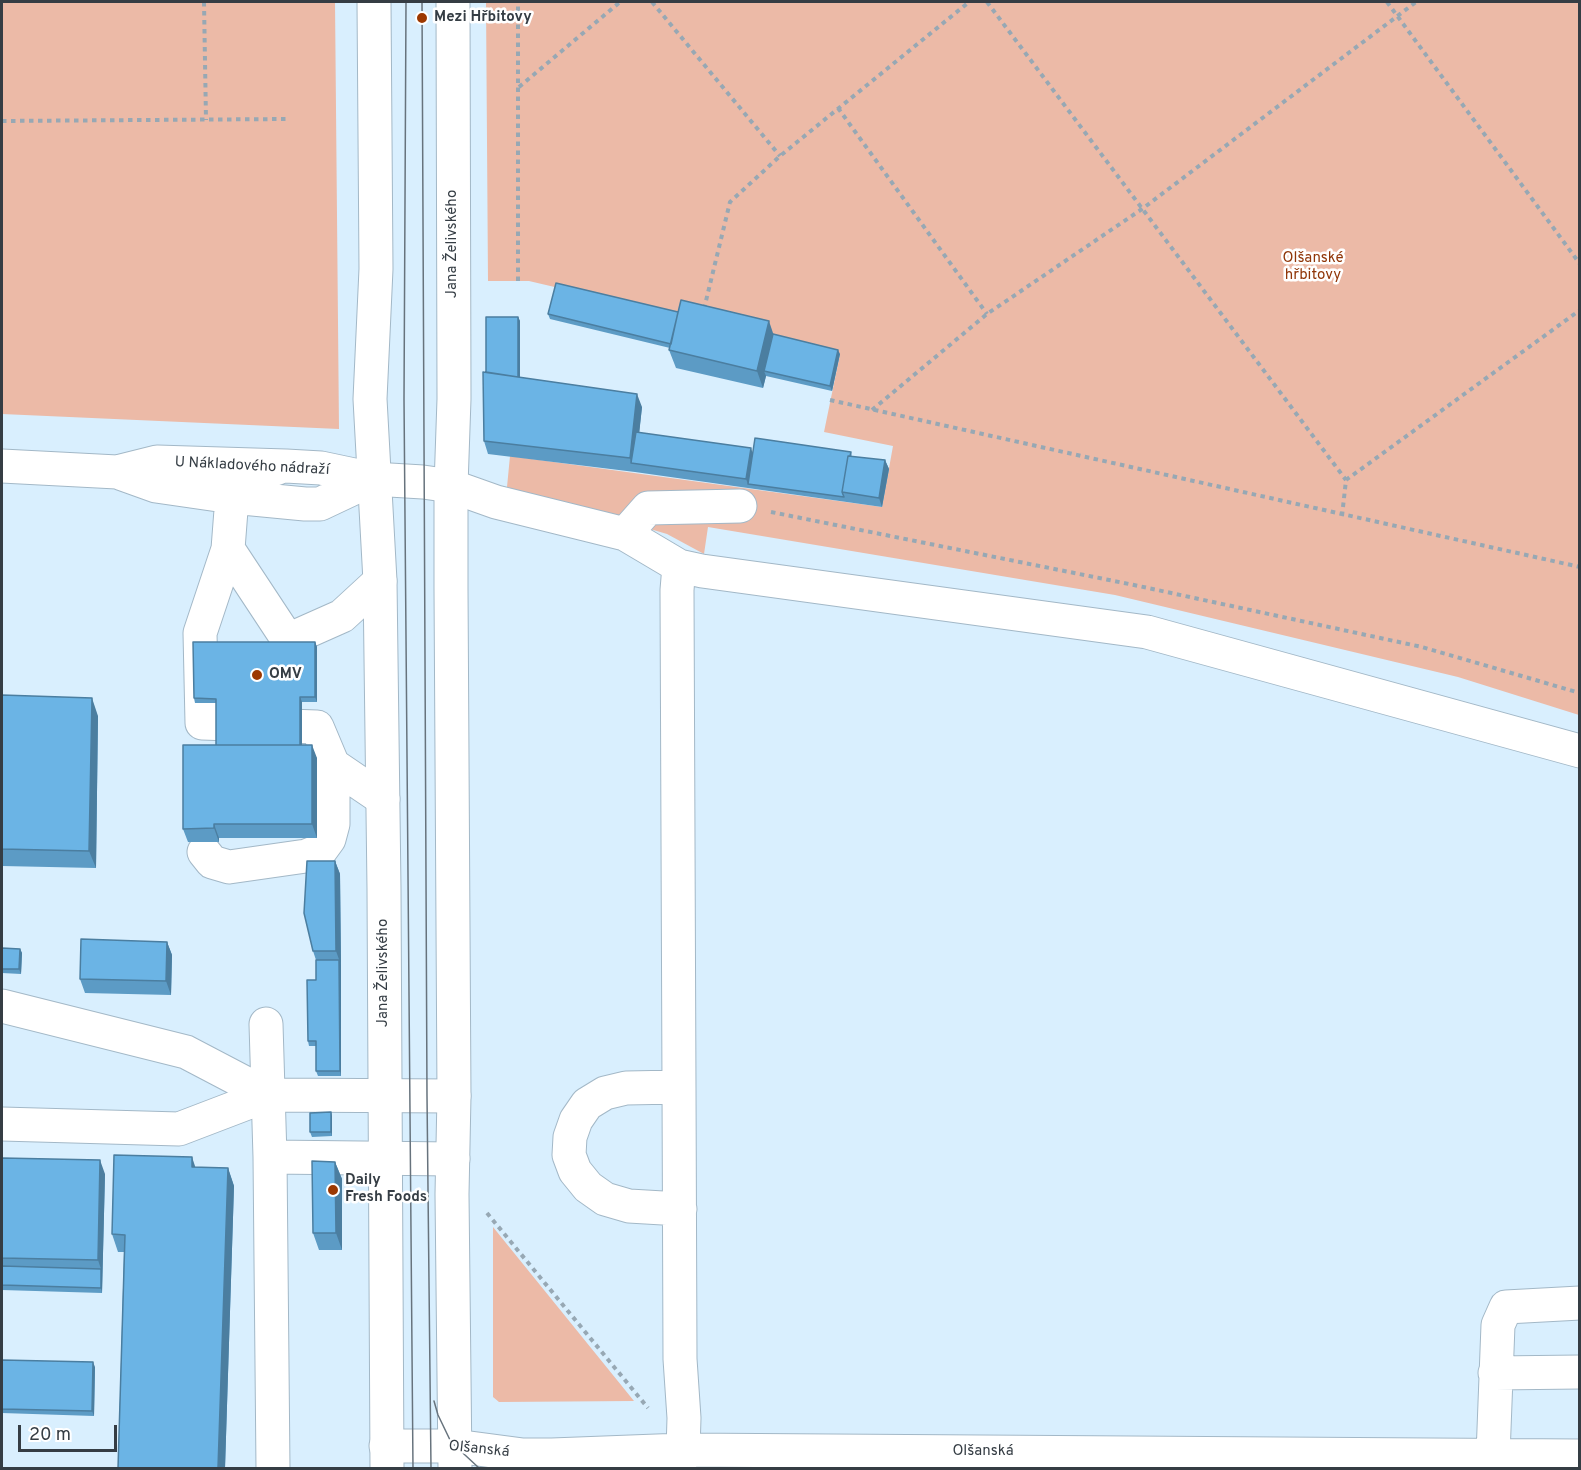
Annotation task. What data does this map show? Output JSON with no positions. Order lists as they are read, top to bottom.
{
  "streets": {
    "main road": ["Jana Želivského", "U Nákladového nádraží", "Olšanská"]
  },
  "crossings": [
    ["Jana Želivského", "U Nákladového nádraží"],
    ["Jana Želivského", "Olšanská"]
  ],
  "parks": ["Olšanské hřbitovy"],
  "places": ["Mezi Hřbitovy", "OMV", "Daily Fresh Foods"],
  "scale_bar": "20 m"
}
